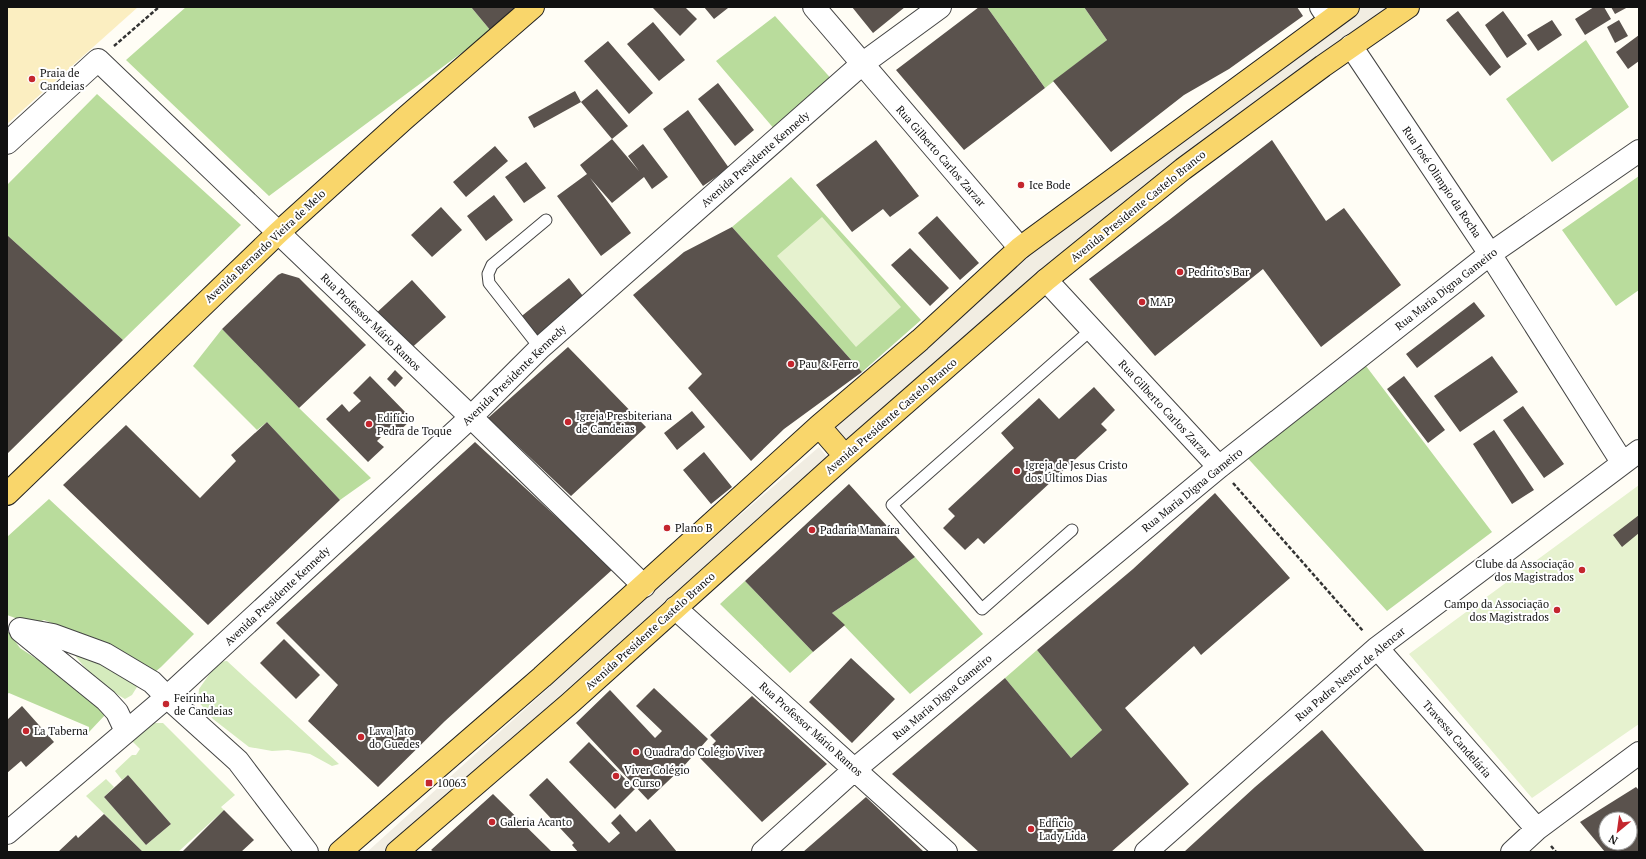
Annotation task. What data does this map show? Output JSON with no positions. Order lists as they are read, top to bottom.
{
  "streets": {
    "main road": ["Avenida Presidente Castelo Branco", "Avenida Bernardo Vieira de Melo"],
    "street": [
      "Rua Gilberto Carlos Zarzar",
      "Avenida Presidente Kennedy",
      "Rua José Olimpio da Rocha",
      "Rua Maria Digna Gameiro",
      "Rua Professor Mário Ramos",
      "Rua Padre Nestor de Alencar",
      "Travessa Candelária"
    ]
  },
  "crossings": [
    ["Rua Gilberto Carlos Zarzar", "Avenida Presidente Kennedy"],
    ["Rua Gilberto Carlos Zarzar", "Avenida Presidente Castelo Branco"],
    ["Rua Gilberto Carlos Zarzar", "Rua Maria Digna Gameiro"],
    ["Rua Gilberto Carlos Zarzar", "Rua Padre Nestor de Alencar"],
    ["Rua Gilberto Carlos Zarzar", "Travessa Candelária"],
    ["Avenida Presidente Kennedy", "Rua Professor Mário Ramos"],
    ["Rua José Olimpio da Rocha", "Avenida Presidente Castelo Branco"],
    ["Rua José Olimpio da Rocha", "Rua Maria Digna Gameiro"],
    ["Rua José Olimpio da Rocha", "Rua Padre Nestor de Alencar"],
    ["Avenida Presidente Castelo Branco", "Rua Professor Mário Ramos"],
    ["Avenida Bernardo Vieira de Melo", "Rua Professor Mário Ramos"],
    ["Rua Maria Digna Gameiro", "Rua Professor Mário Ramos"],
    ["Rua Padre Nestor de Alencar", "Travessa Candelária"]
  ],
  "places": {
    "other": [
      "Praia de Candeias",
      "Ice Bode",
      "Pedrito's Bar",
      "MAP",
      "Pau & Ferro",
      "Igreja Presbiteriana de Candeias",
      "Edifício Pedra de Toque",
      "Igreja de Jesus Cristo dos Últimos Dias",
      "Plano B",
      "Padaria Manaíra",
      "Clube da Associação dos Magistrados",
      "Campo da Associação dos Magistrados",
      "Feirinha de Candeias",
      "La Taberna",
      "Lava Jato do Guedes",
      "Quadra do Colégio Viver",
      "Viver Colégio e Curso",
      "Galeria Acanto",
      "Edfício Lady Lida"
    ],
    "transit": ["10063"]
  },
  "north": "bottom left"
}
